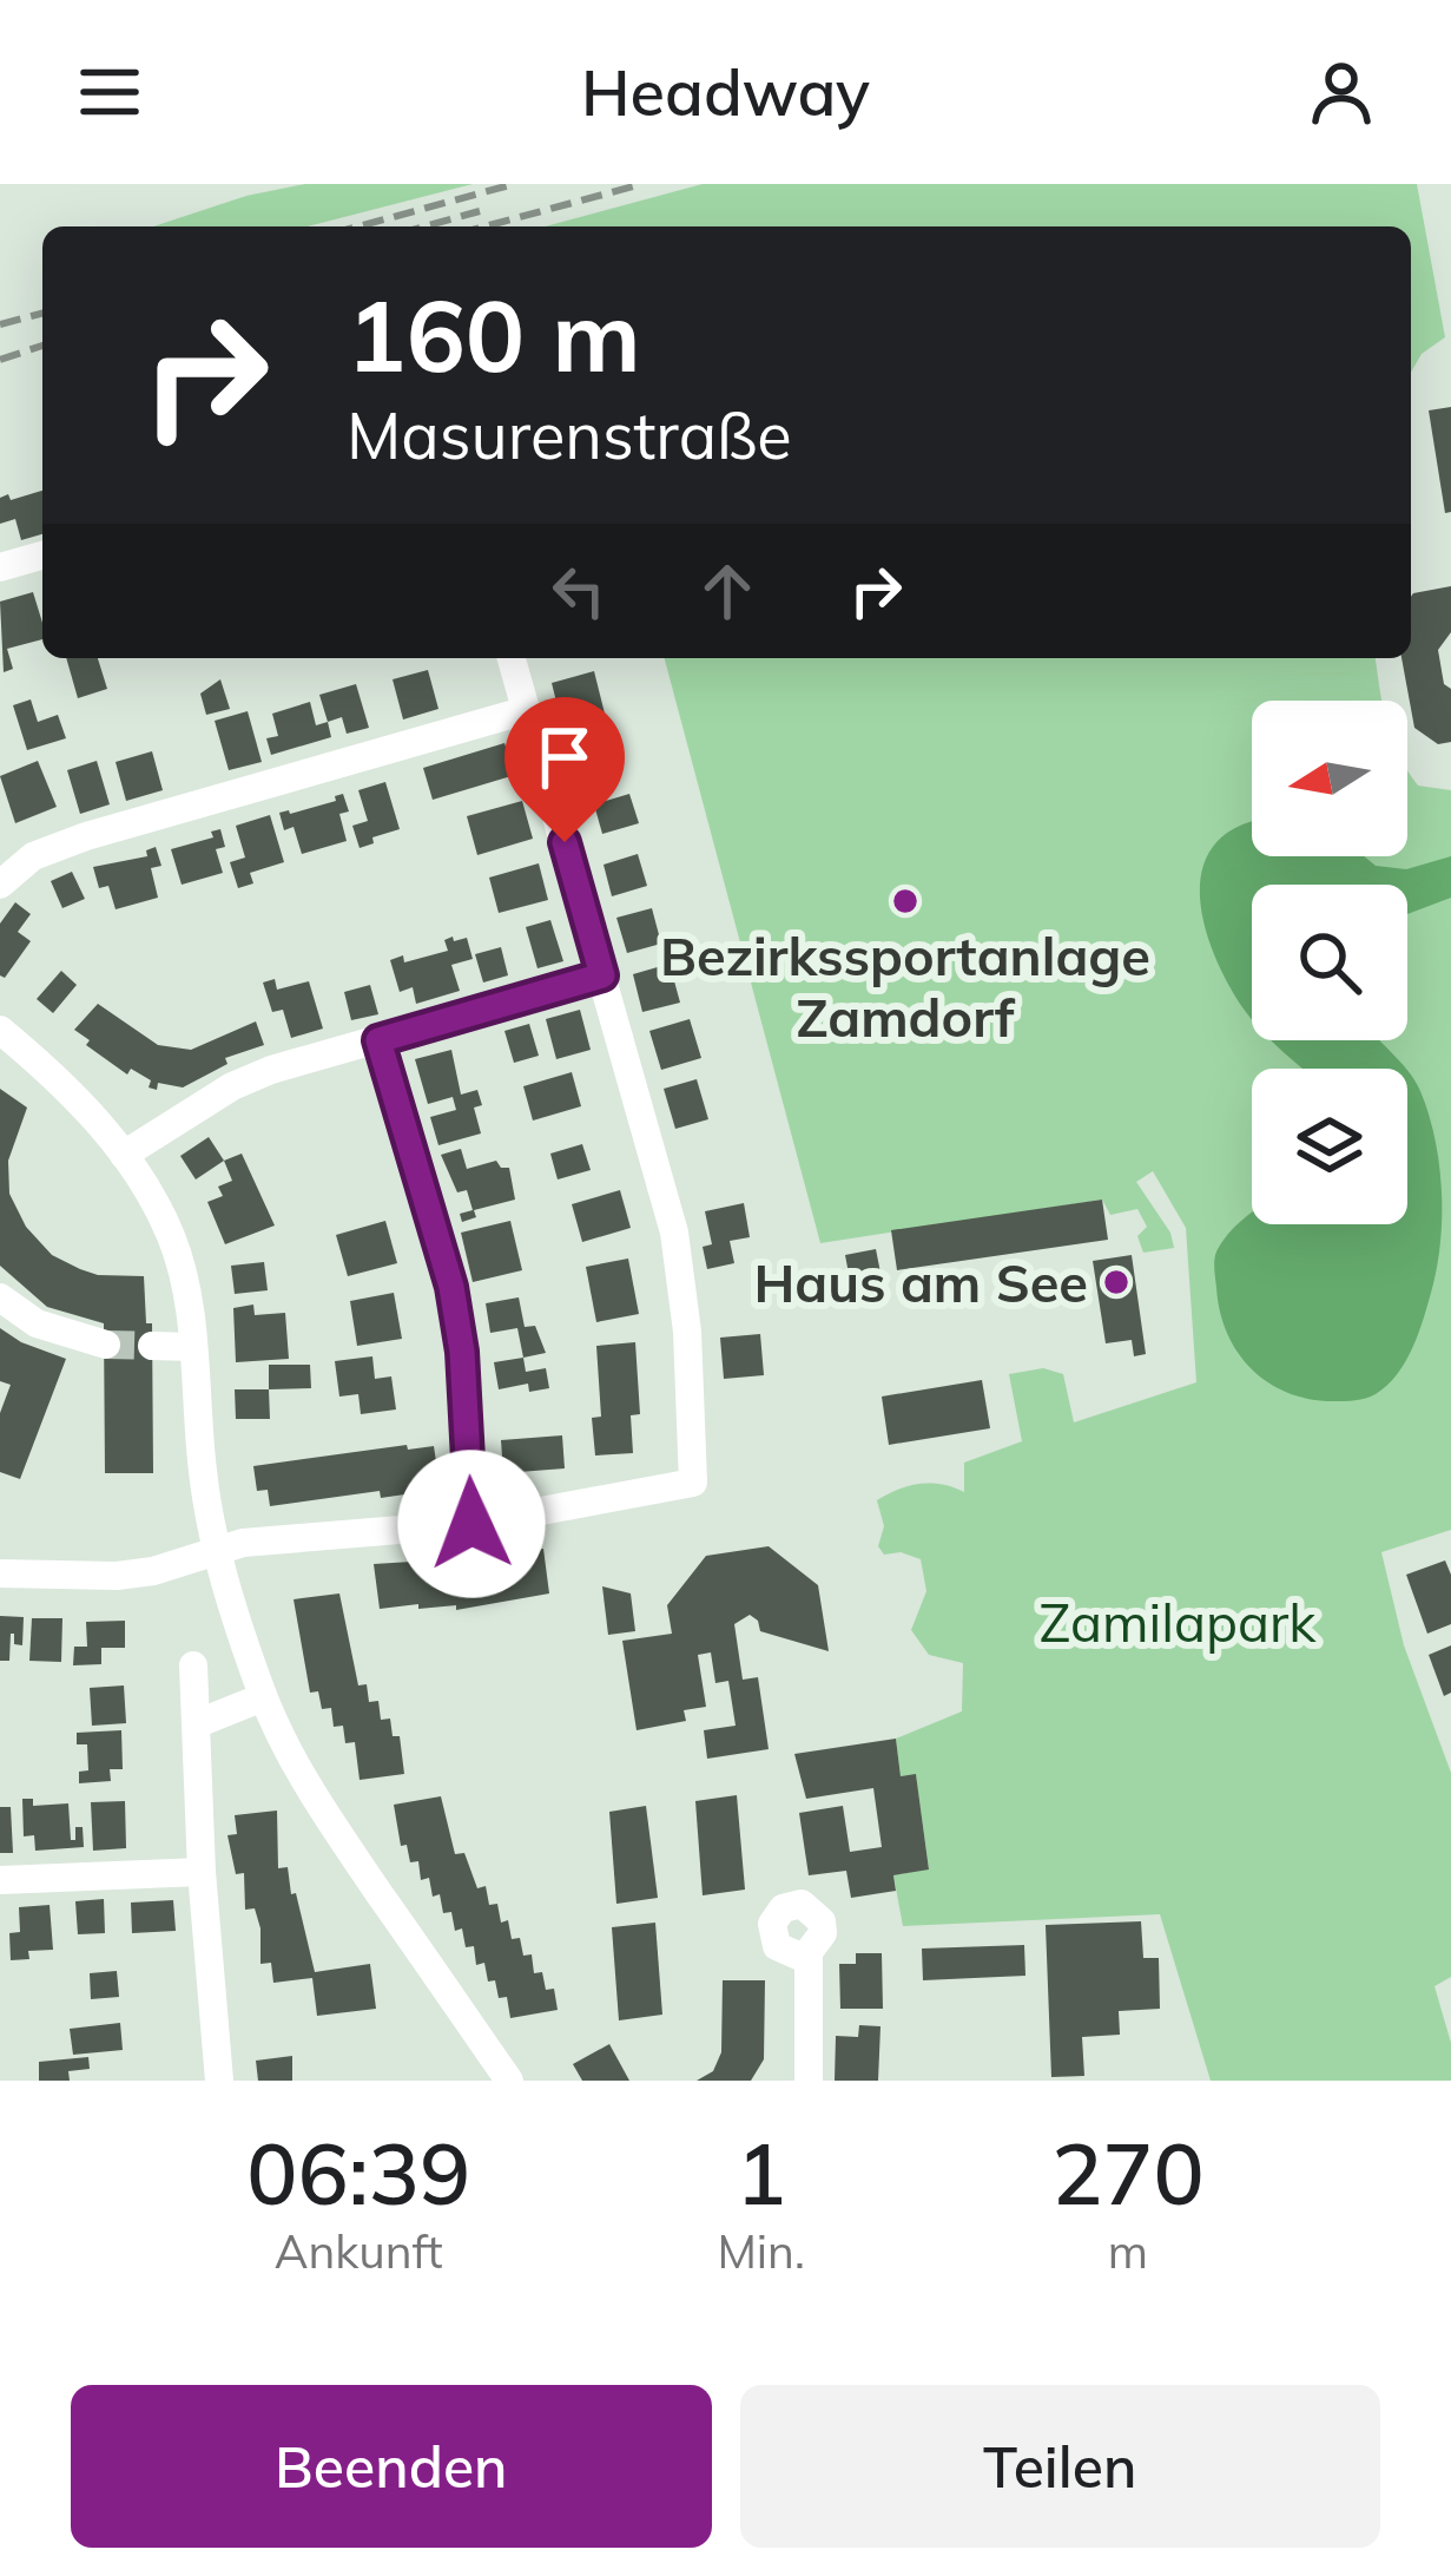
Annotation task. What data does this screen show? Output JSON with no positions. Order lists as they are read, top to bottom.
{
  "parks": ["Zamilapark"],
  "places": ["Bezirkssportanlage Zamdorf", "Haus am See"],
  "north": "left",
  "page": {
    "header": "Headway",
    "turn": ["160 m", "Masurenstraße"],
    "eta": [
      "06:39",
      "Ankunft",
      "1",
      "Min.",
      "270",
      "m"
    ],
    "buttons": ["Beenden", "Teilen"]
  }
}
